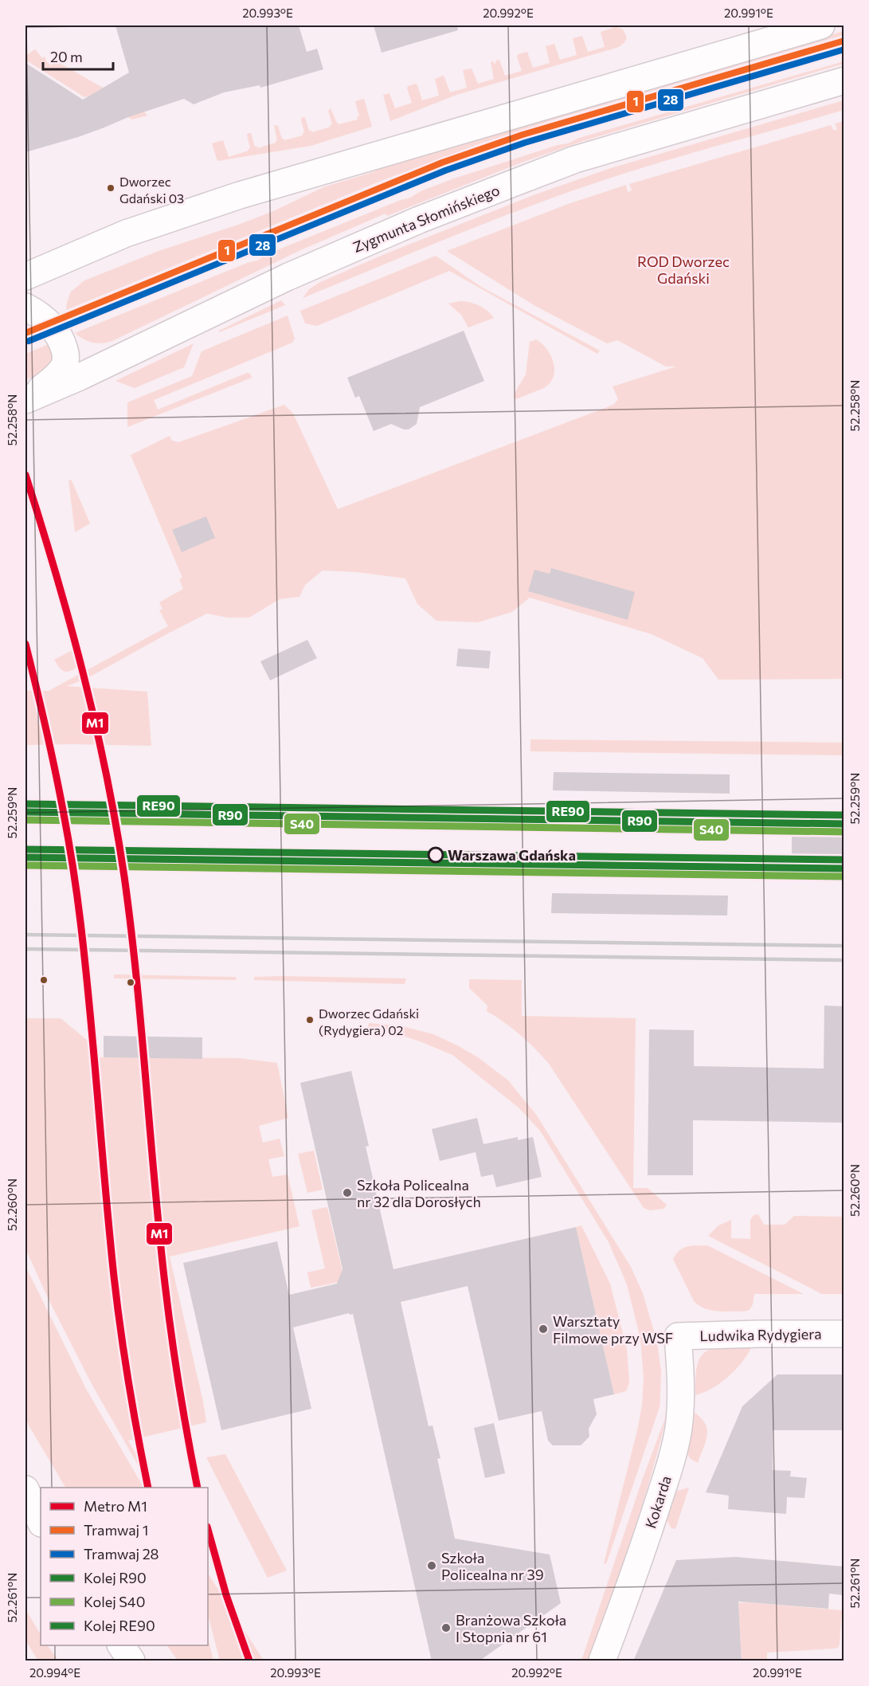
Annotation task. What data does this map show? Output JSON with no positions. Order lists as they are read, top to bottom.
{
  "streets": {
    "main road": ["Zygmunta Słomińskiego", "Ludwika Rydygiera", "Kokarda"]
  },
  "crossings": [
    ["Ludwika Rydygiera", "Kokarda"]
  ],
  "parks": ["ROD Dworzec Gdański"],
  "places": [
    "Dworzec Gdański 03",
    "Warszawa Gdańska",
    "Dworzec Gdański (Rydygiera) 02",
    "Szkoła Policealna nr 32 dla Dorosłych",
    "Warsztaty Filmowe przy WSF",
    "Szkoła Policealna nr 39",
    "Branżowa Szkoła I Stopnia nr 61"
  ],
  "lines": [
    "tram line 1",
    "tram line 28",
    "metro line M1",
    "rail line RE90",
    "rail line R90",
    "rail line S40"
  ],
  "legend": [
    "Metro M1",
    "Tramwaj 1",
    "Tramwaj 28",
    "Kolej R90",
    "Kolej S40",
    "Kolej RE90"
  ],
  "scale_bar": "20 m",
  "coordinates": [
    "20.993°E",
    "20.992°E",
    "20.991°E",
    "52.258°N",
    "52.259°N",
    "52.260°N",
    "52.261°N",
    "20.994°E"
  ]
}
